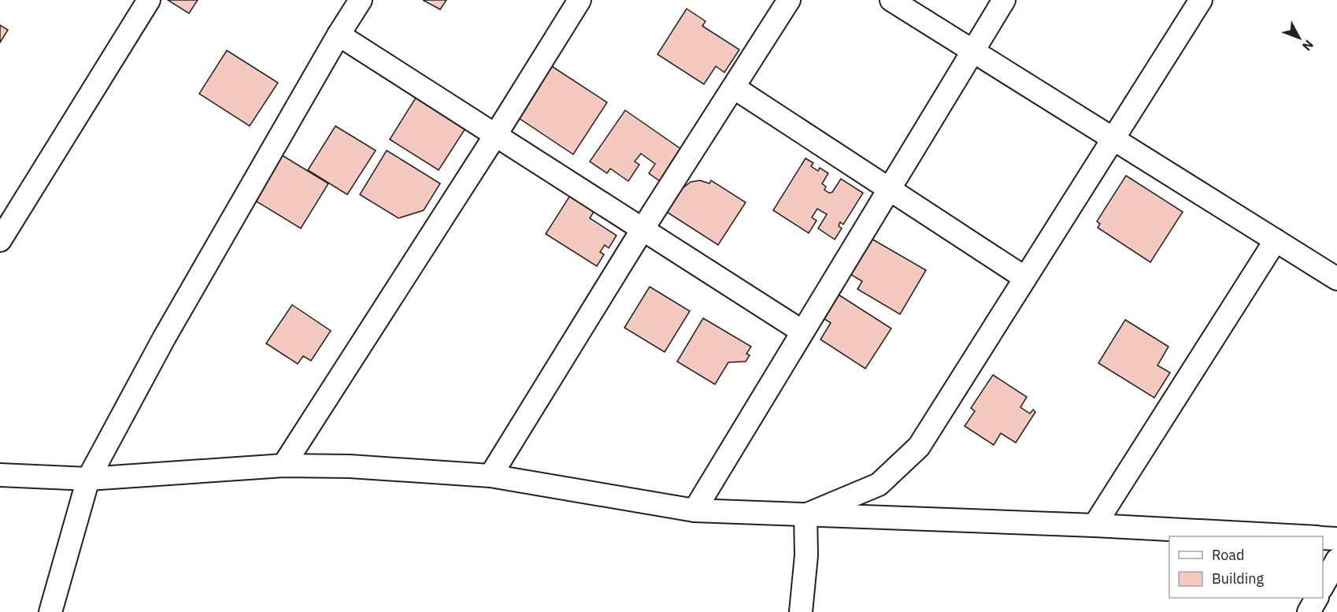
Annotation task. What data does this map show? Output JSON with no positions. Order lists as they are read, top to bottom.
{
  "legend": ["Road", "Building"],
  "north": "bottom right"
}
